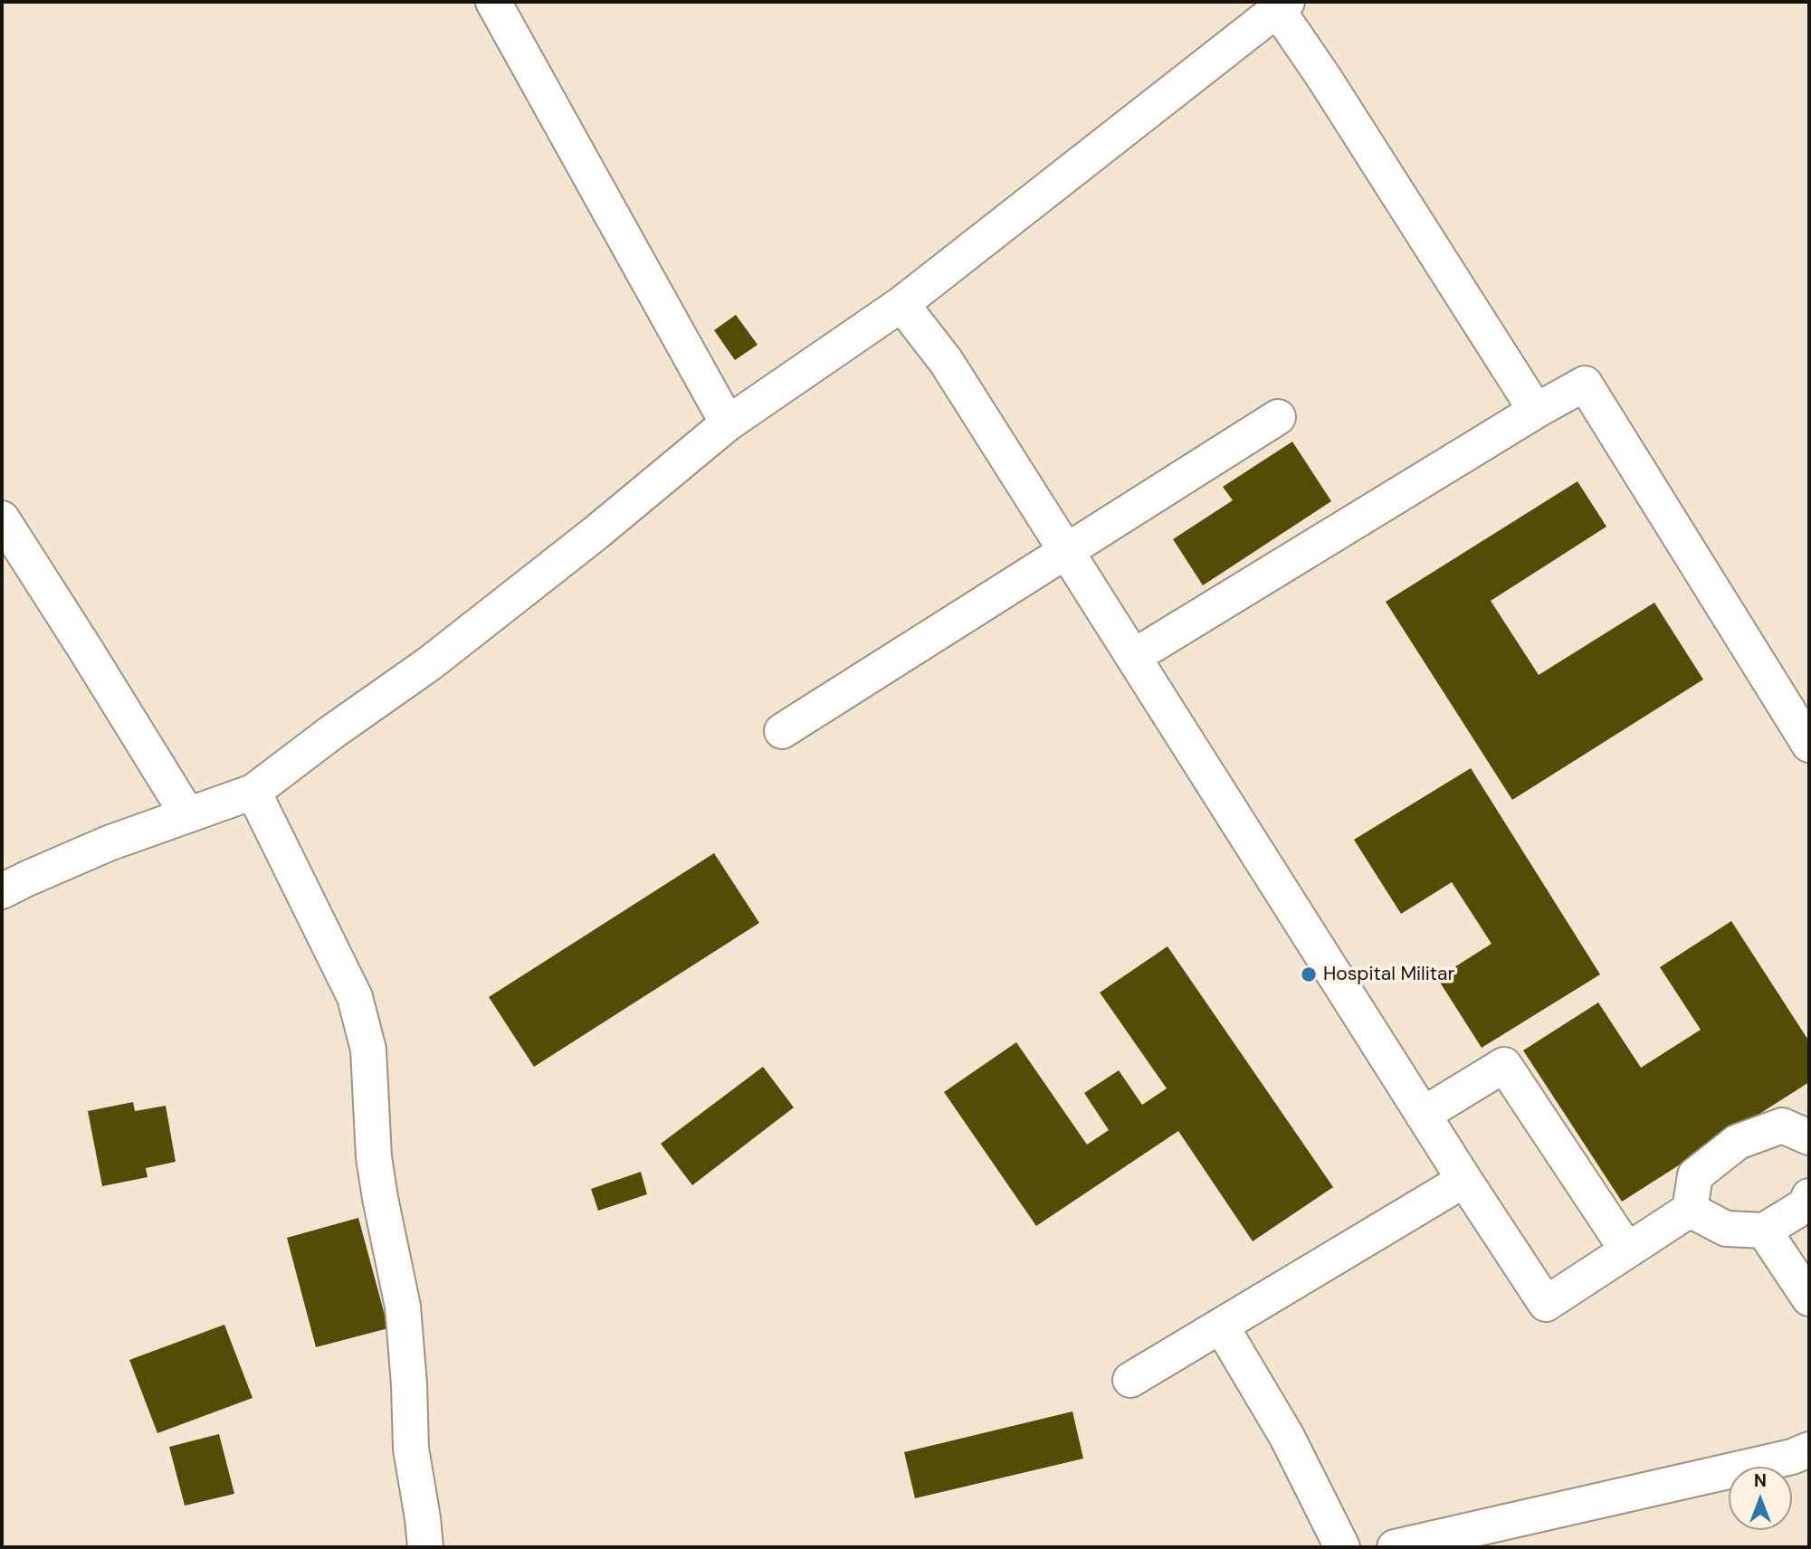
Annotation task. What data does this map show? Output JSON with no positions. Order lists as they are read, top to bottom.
{
  "places": ["Hospital Militar"],
  "north": "top"
}
